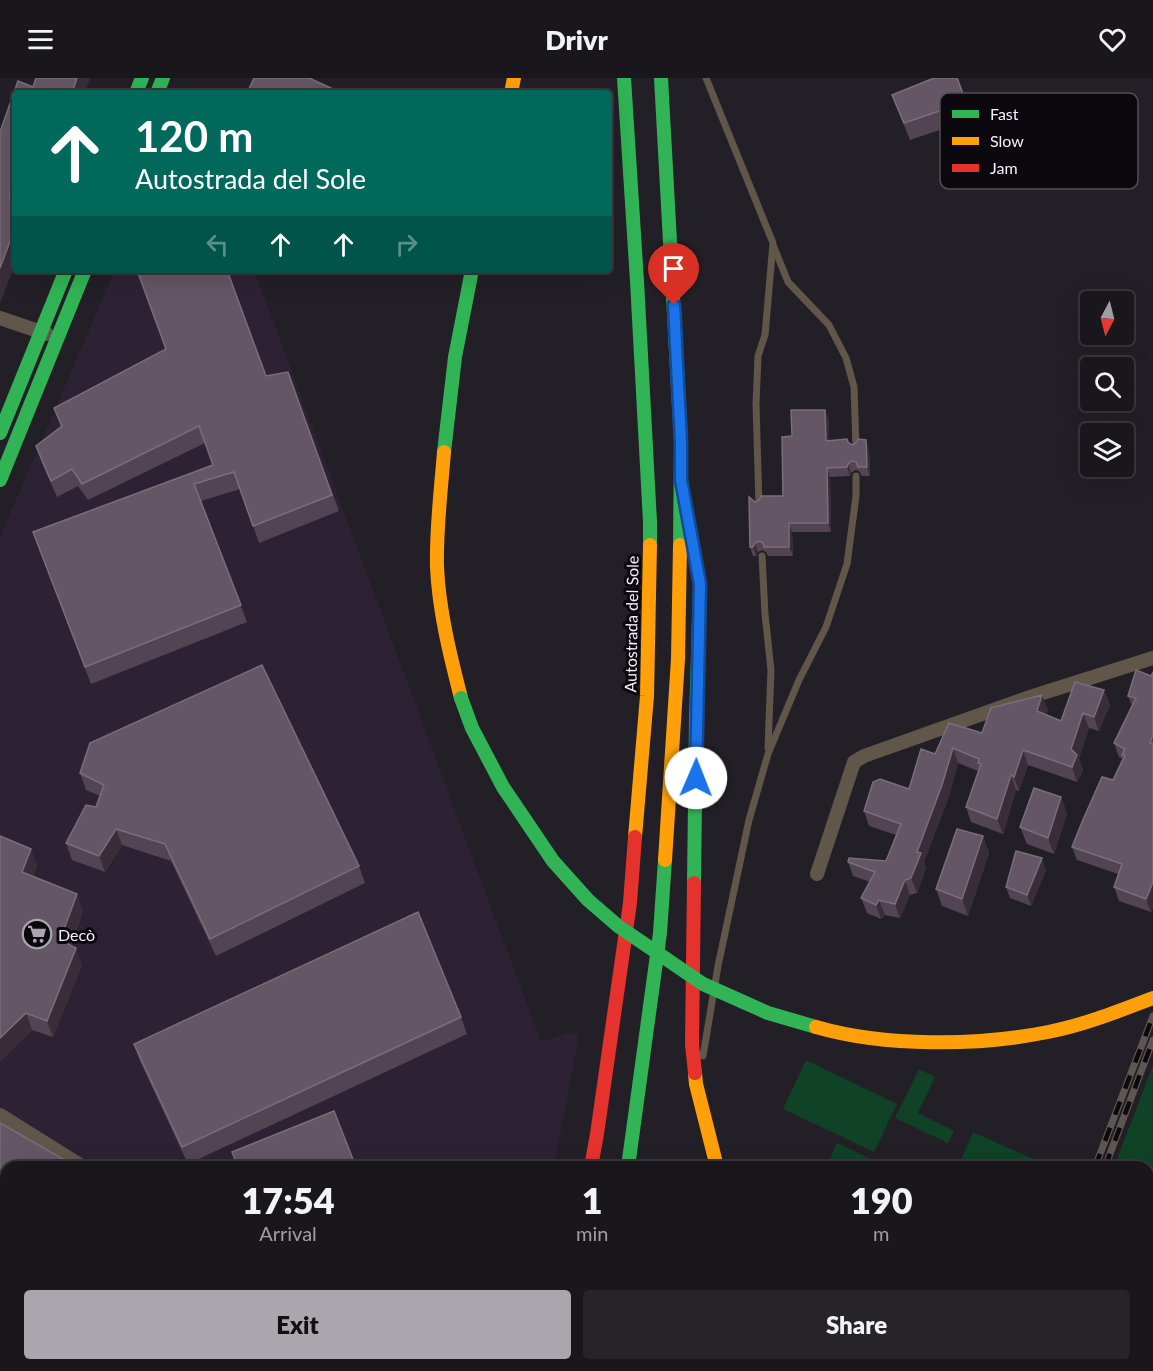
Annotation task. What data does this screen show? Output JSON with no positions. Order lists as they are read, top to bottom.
{
  "streets": {
    "main road": ["Autostrada del Sole"]
  },
  "places": {
    "supermarket": ["Decò"]
  },
  "legend": ["Fast", "Slow", "Jam"],
  "north": "bottom",
  "page": {
    "header": "Drivr",
    "turn": ["120 m", "Autostrada del Sole"],
    "eta": [
      "17:54",
      "Arrival",
      "1",
      "min",
      "190",
      "m"
    ],
    "buttons": ["Exit", "Share"]
  }
}
